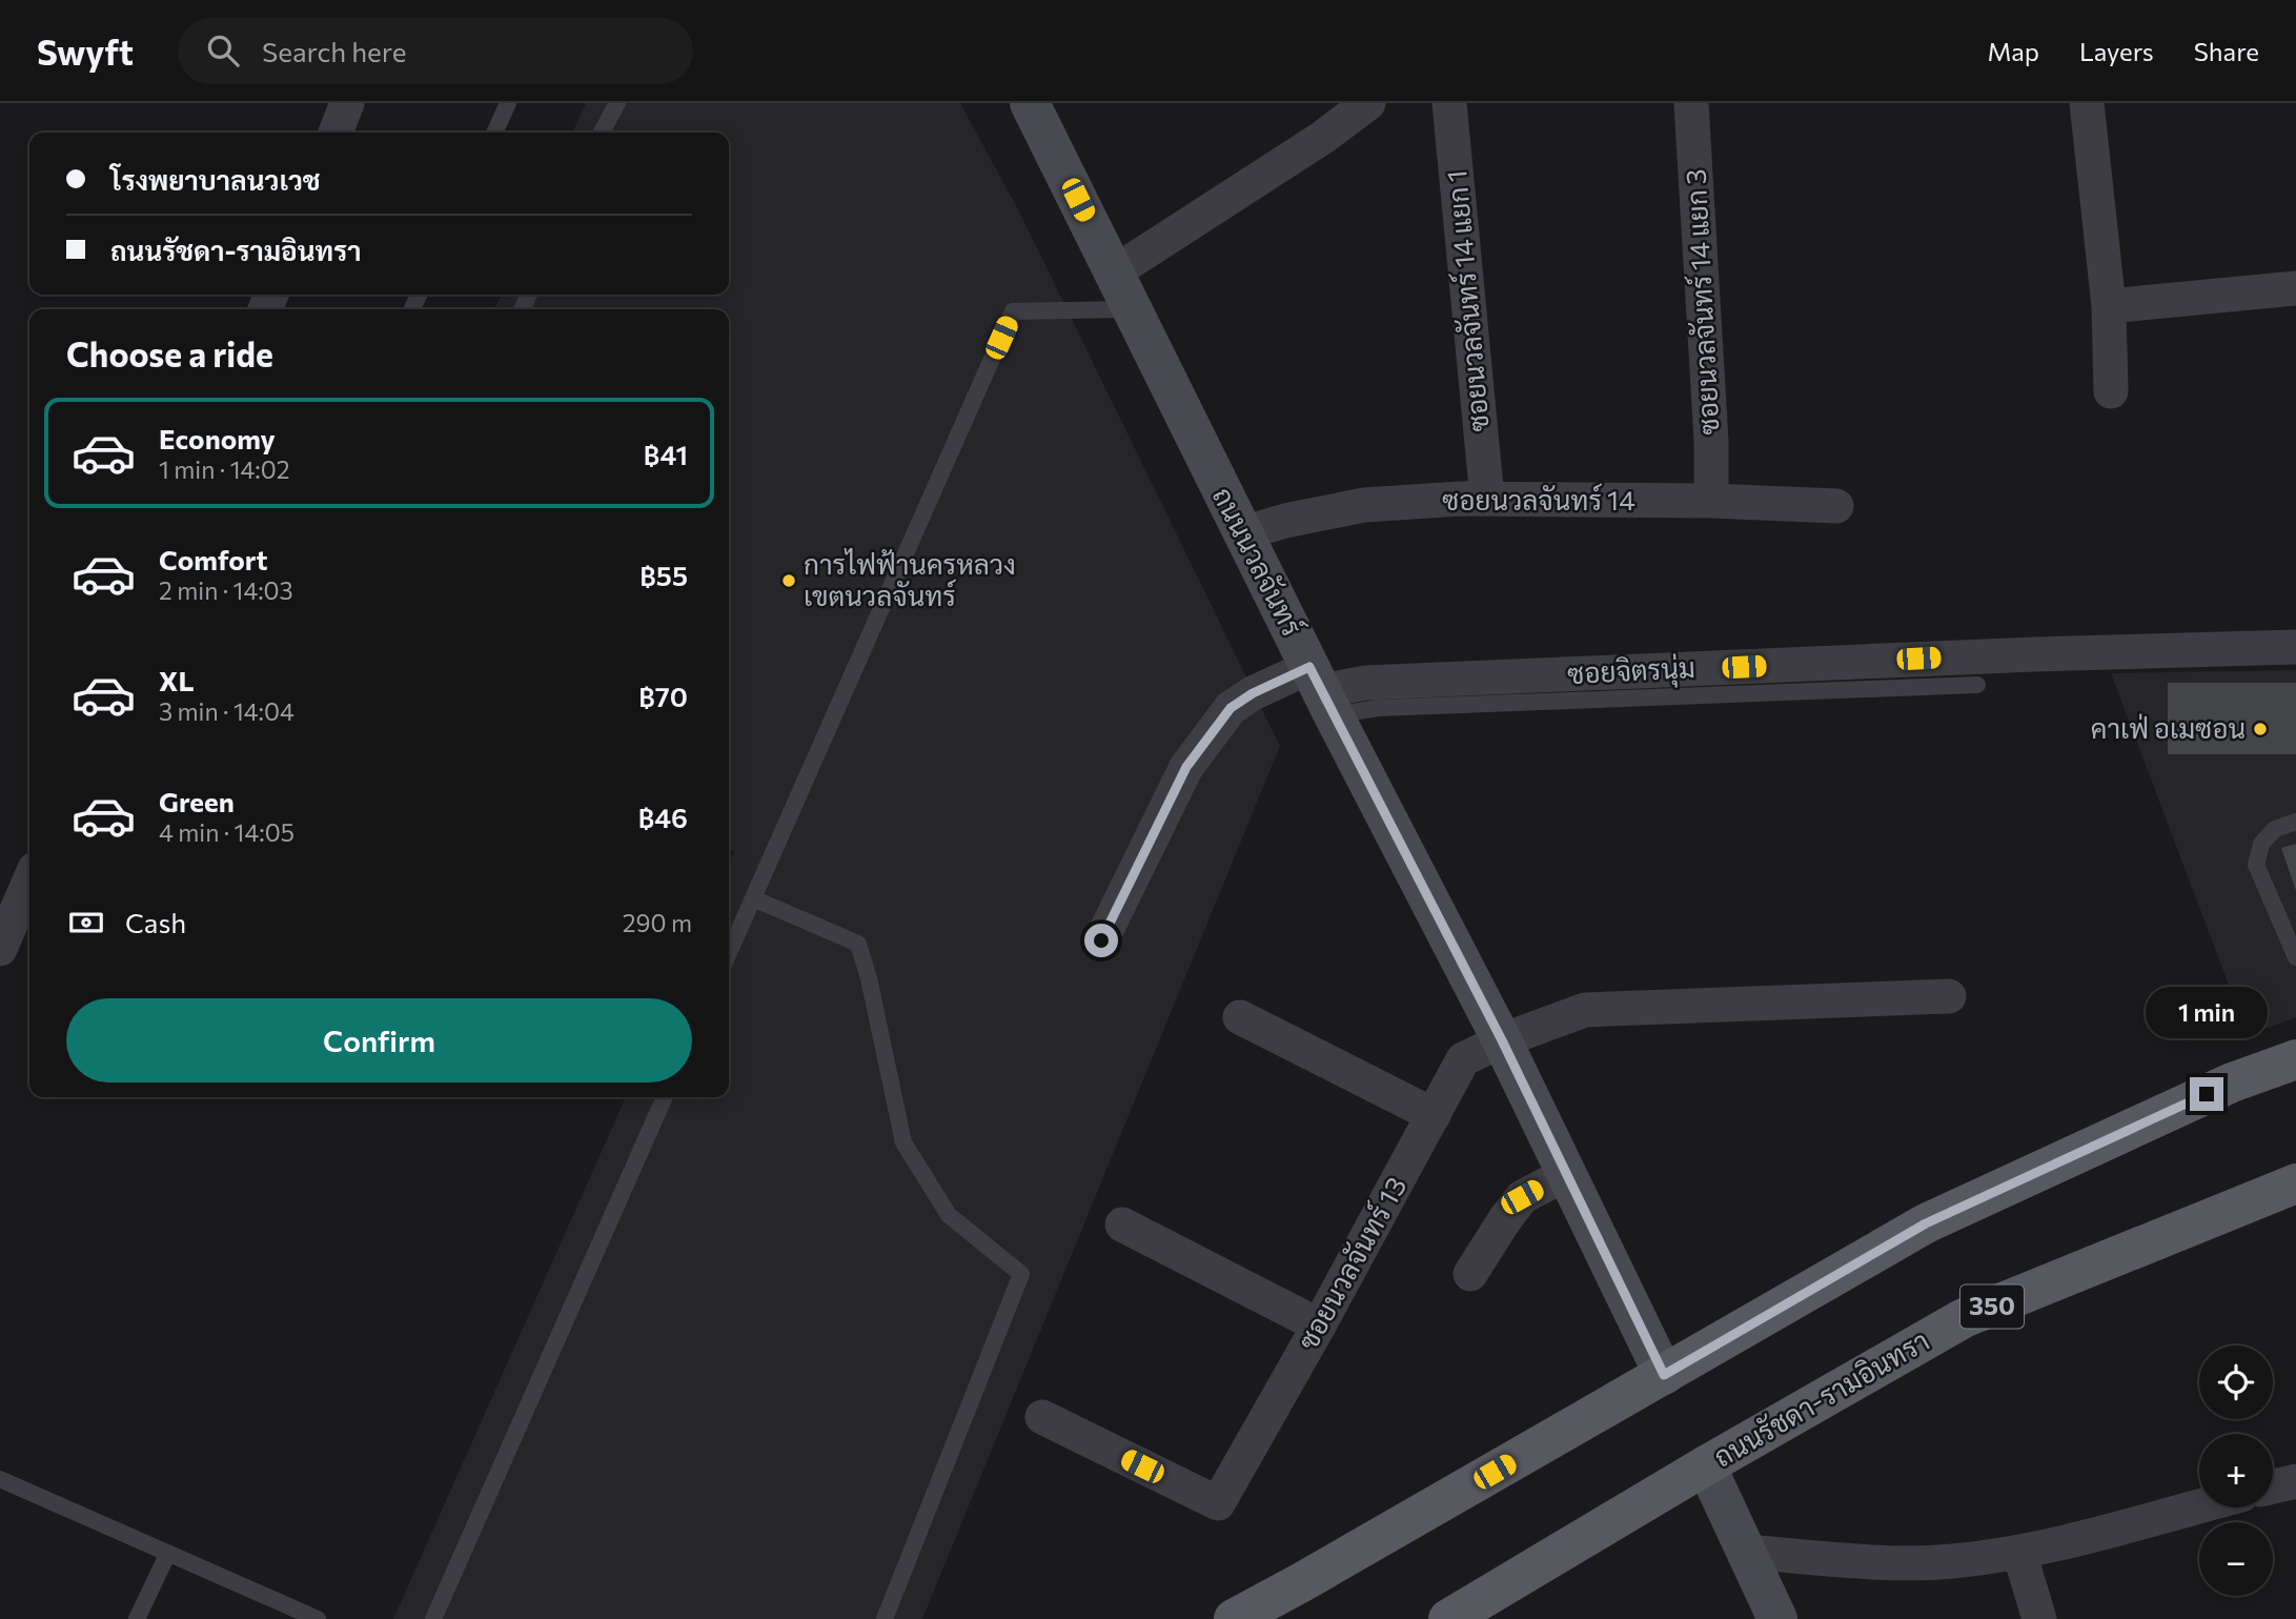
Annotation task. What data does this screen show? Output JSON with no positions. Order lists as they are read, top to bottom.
{
  "streets": {
    "main road": ["ถนนนวลจันทร์", "350", "ถนนรัชดา-รามอินทรา"],
    "street": [
      "ซอยนวลจันทร์ 14 แยก 1",
      "ซอยนวลจันทร์ 14 แยก 3",
      "ซอยนวลจันทร์ 14",
      "ซอยจิตรนุ่ม",
      "ซอยนวลจันทร์ 13"
    ]
  },
  "crossings": [
    ["ซอยนวลจันทร์ 14 แยก 1", "ซอยนวลจันทร์ 14"],
    ["ซอยนวลจันทร์ 14 แยก 3", "ซอยนวลจันทร์ 14"],
    ["ซอยนวลจันทร์ 14", "ถนนนวลจันทร์"],
    ["ถนนนวลจันทร์", "ซอยจิตรนุ่ม"],
    ["ถนนนวลจันทร์", "ซอยนวลจันทร์ 13"]
  ],
  "places": ["การไฟฟ้านครหลวง เขตนวลจันทร์", "คาเฟ่ อเมซอน"],
  "page": {
    "header": "Swyft",
    "search": "Search here",
    "nav": ["Map", "Layers", "Share"],
    "banner": ["โรงพยาบาลนวเวช", "ถนนรัชดา-รามอินทรา"],
    "heading": "Choose a ride",
    "list": [
      {
        "name": "Economy",
        "note": "1 min · 14:02",
        "value": "฿41"
      },
      {
        "name": "Comfort",
        "note": "2 min · 14:03",
        "value": "฿55"
      },
      {
        "name": "XL",
        "note": "3 min · 14:04",
        "value": "฿70"
      },
      {
        "name": "Green",
        "note": "4 min · 14:05",
        "value": "฿46"
      }
    ],
    "pay": ["Cash", "290 m"],
    "buttons": "Confirm",
    "bubble": "1 min",
    "map_buttons": ["+", "−"]
  }
}
